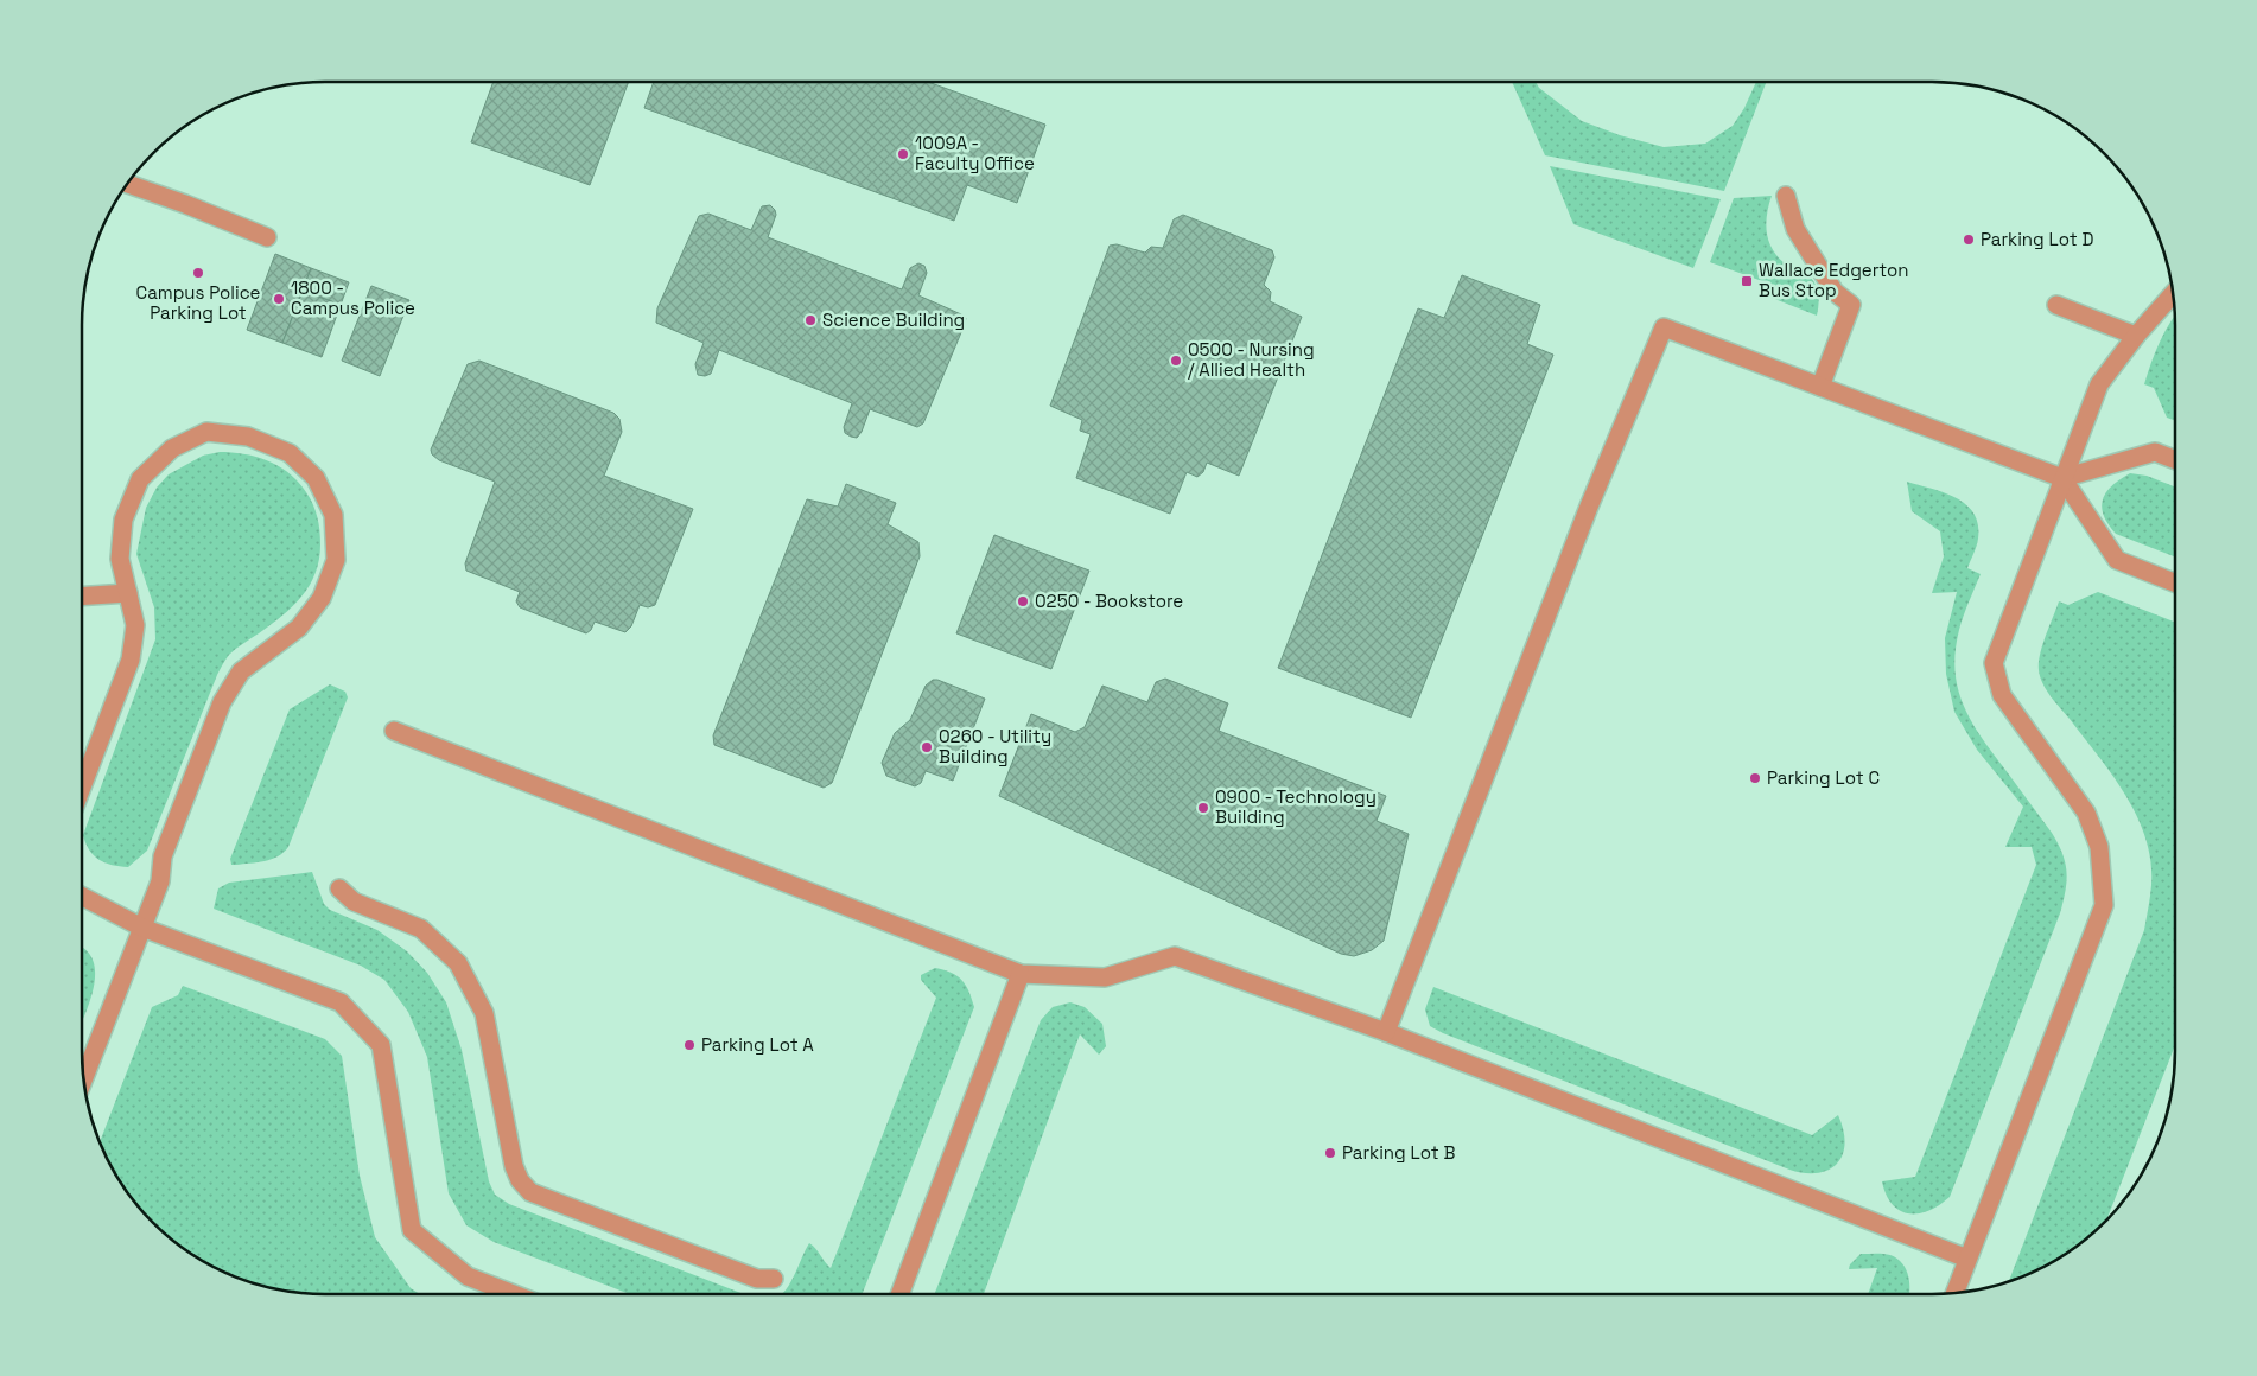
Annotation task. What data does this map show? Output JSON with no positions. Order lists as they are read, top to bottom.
{
  "places": {
    "other": [
      "1009A - Faculty Office",
      "Parking Lot D",
      "Campus Police Parking Lot",
      "1800 - Campus Police",
      "Science Building",
      "0500 - Nursing / Allied Health",
      "0250 - Bookstore",
      "0260 - Utility Building",
      "Parking Lot C",
      "0900 - Technology Building",
      "Parking Lot A",
      "Parking Lot B"
    ],
    "transit": ["Wallace Edgerton Bus Stop"]
  }
}
